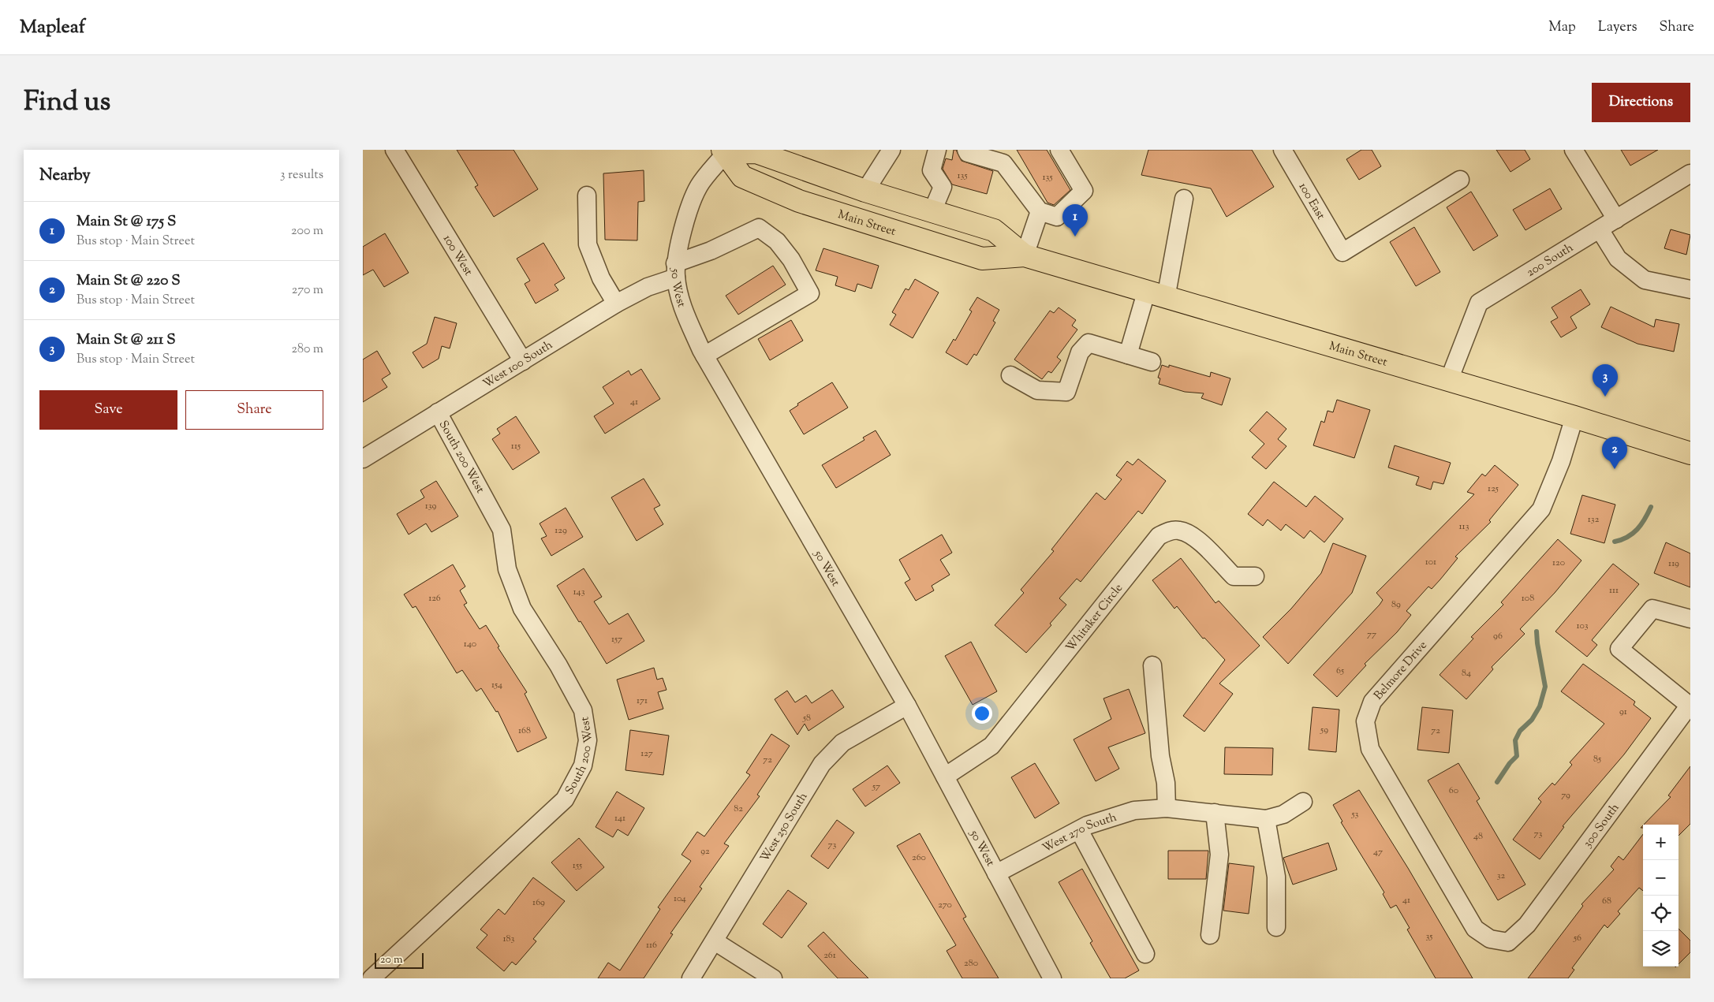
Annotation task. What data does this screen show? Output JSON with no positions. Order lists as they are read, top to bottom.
{
  "streets": {
    "main road": ["Main Street"],
    "street": [
      "100 East",
      "100 West",
      "200 South",
      "50 West",
      "West 100 South",
      "South 200 West",
      "Whitaker Circle",
      "Belmore Drive",
      "300 South",
      "West 250 South",
      "West 270 South"
    ]
  },
  "crossings": [
    ["Main Street", "200 South"],
    ["Main Street", "50 West"],
    ["Main Street", "Belmore Drive"],
    ["100 West", "West 100 South"],
    ["50 West", "West 100 South"],
    ["50 West", "Whitaker Circle"],
    ["50 West", "West 250 South"],
    ["50 West", "West 270 South"],
    ["West 100 South", "South 200 West"],
    ["Belmore Drive", "300 South"]
  ],
  "house_numbers": [
    "135",
    "135",
    "41",
    "115",
    "125",
    "139",
    "132",
    "113",
    "129",
    "101",
    "120",
    "119",
    "111",
    "143",
    "126",
    "108",
    "89",
    "103",
    "77",
    "96",
    "157",
    "140",
    "65",
    "84",
    "154",
    "171",
    "91",
    "58",
    "59",
    "168",
    "72",
    "127",
    "85",
    "72",
    "57",
    "60",
    "79",
    "82",
    "53",
    "141",
    "73",
    "48",
    "73",
    "92",
    "47",
    "260",
    "155",
    "32",
    "104",
    "41",
    "68",
    "169",
    "270",
    "35",
    "56",
    "183",
    "116",
    "261",
    "280"
  ],
  "scale_bar": "20 m",
  "page": {
    "header": "Mapleaf",
    "nav": ["Map", "Layers", "Share"],
    "title": "Find us",
    "buttons": [
      "Directions",
      ["Save", "Share"]
    ],
    "heading": ["Nearby", "3 results"],
    "list": [
      {
        "mark": "1",
        "name": "Main St @ 175 S",
        "note": "Bus stop · Main Street",
        "value": "200 m"
      },
      {
        "mark": "2",
        "name": "Main St @ 220 S",
        "note": "Bus stop · Main Street",
        "value": "270 m"
      },
      {
        "mark": "3",
        "name": "Main St @ 211 S",
        "note": "Bus stop · Main Street",
        "value": "280 m"
      }
    ],
    "pins": ["1", "3", "2"],
    "map_buttons": ["+", "−"],
    "scale": "20 m"
  }
}
